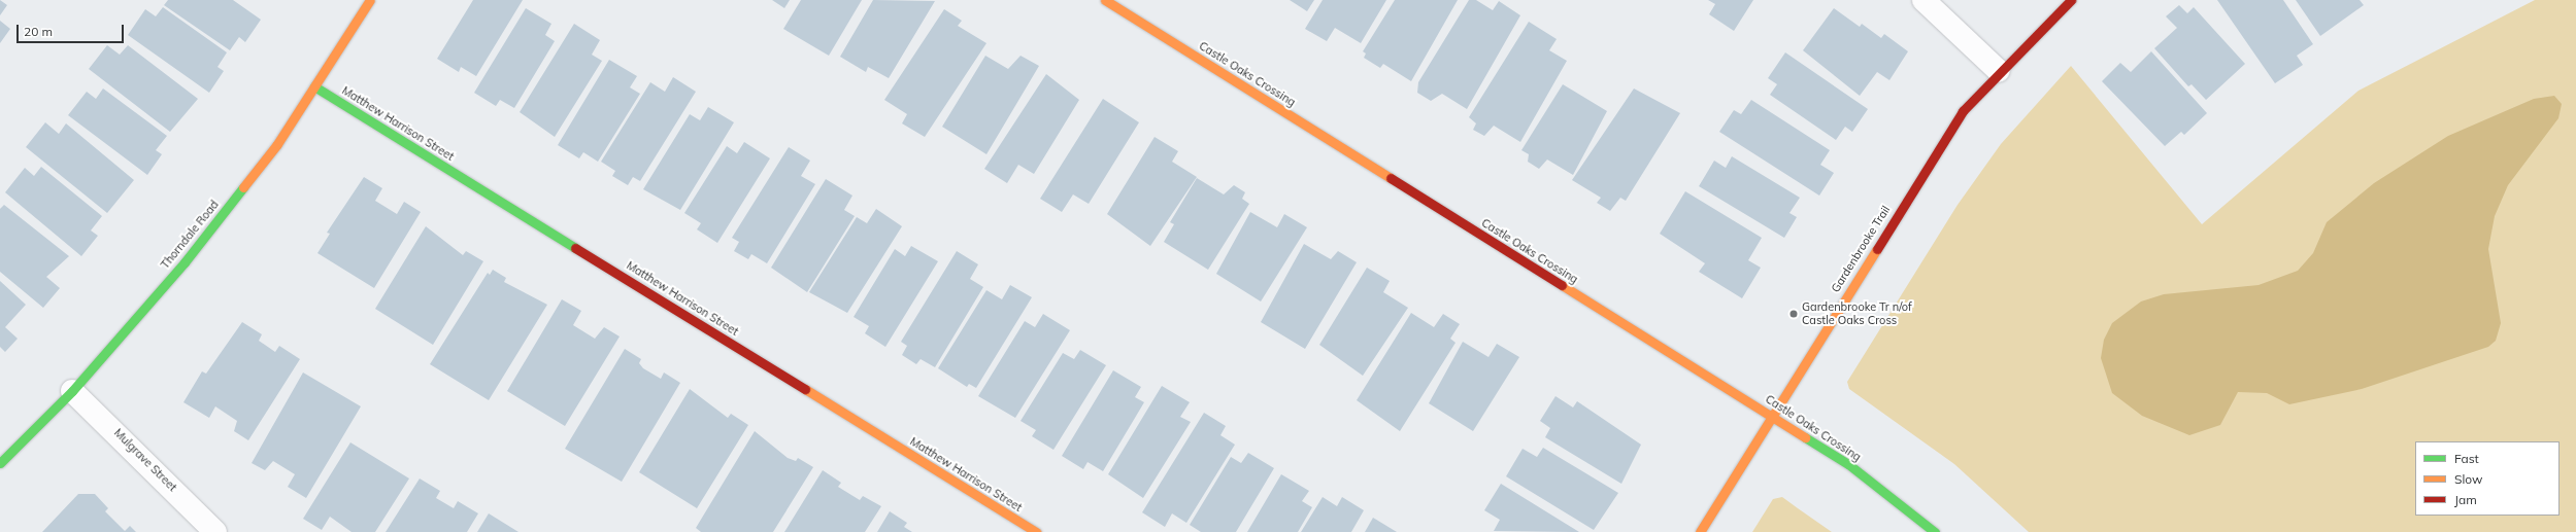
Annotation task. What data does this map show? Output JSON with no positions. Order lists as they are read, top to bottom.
{
  "streets": {
    "street": [
      "Castle Oaks Crossing",
      "Matthew Harrison Street",
      "Thorndale Road",
      "Gardenbrooke Trail",
      "Mulgrave Street"
    ]
  },
  "crossings": [
    ["Castle Oaks Crossing", "Gardenbrooke Trail"],
    ["Matthew Harrison Street", "Thorndale Road"],
    ["Thorndale Road", "Mulgrave Street"]
  ],
  "places": ["Gardenbrooke Tr n/of Castle Oaks Cross"],
  "legend": ["Fast", "Slow", "Jam"],
  "scale_bar": "20 m"
}
